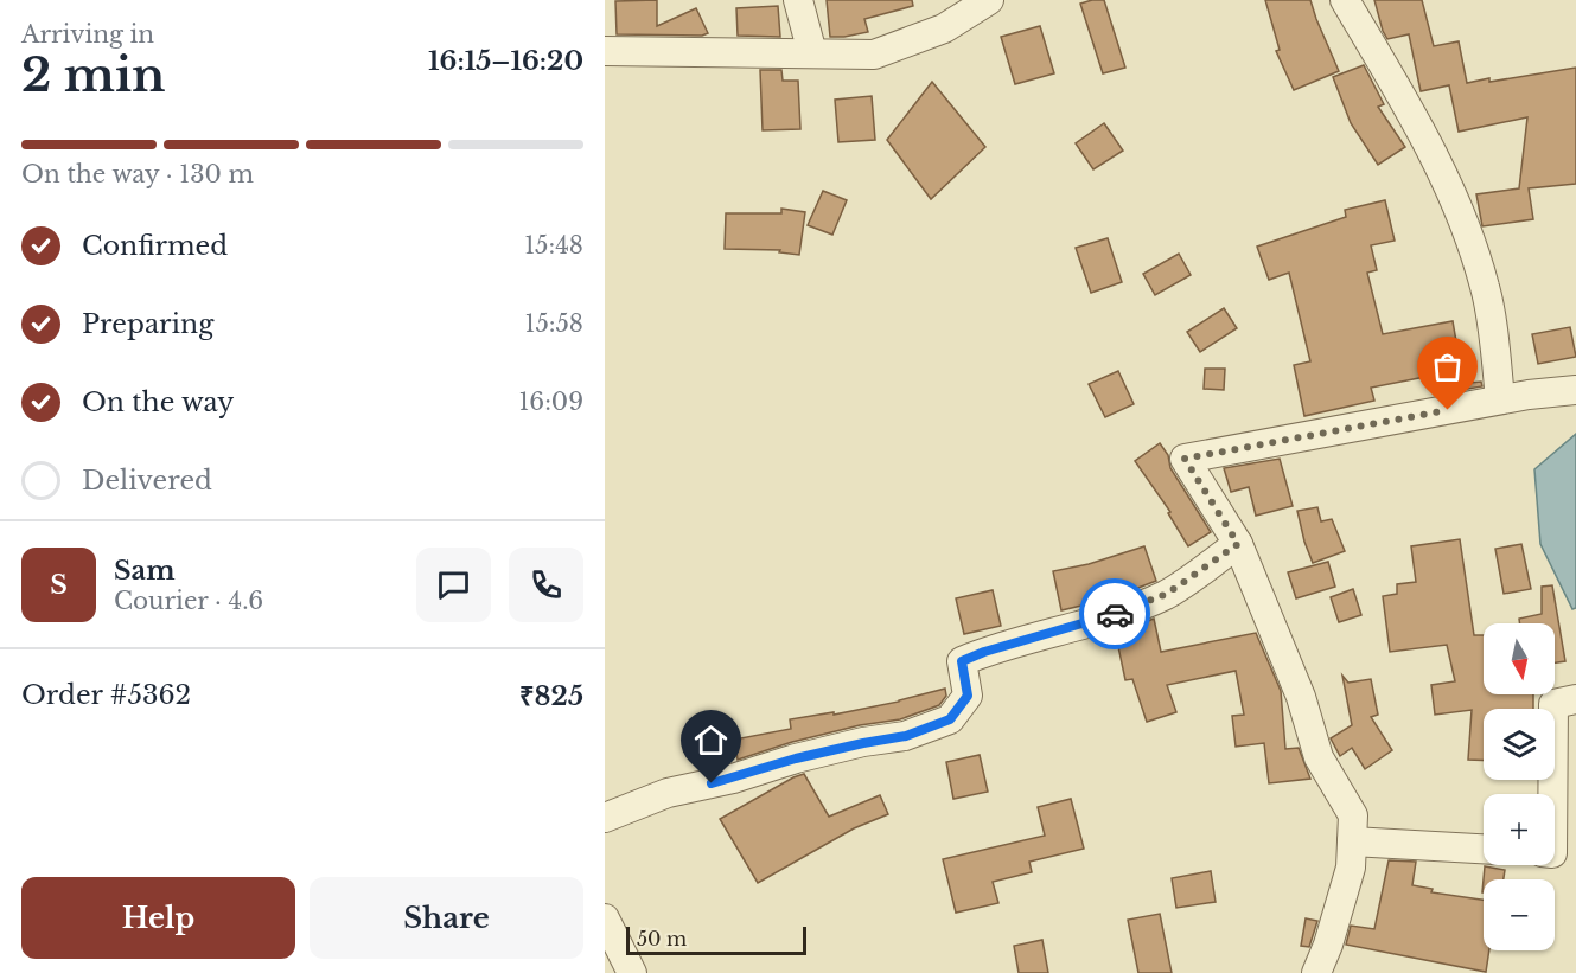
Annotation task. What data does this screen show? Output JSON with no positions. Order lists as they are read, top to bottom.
{
  "scale_bar": "50 m",
  "north": "bottom",
  "page": {
    "heading": ["2 min", "Arriving in", "16:15–16:20"],
    "panel": [
      "Sam",
      "Courier · 4.6",
      "Order #5362",
      "₹825"
    ],
    "bar": "On the way · 130 m",
    "list": [
      ["Confirmed", "15:48"],
      ["Preparing", "15:58"],
      ["On the way", "16:09"],
      "Delivered"
    ],
    "round": "S",
    "map_buttons": ["+", "−"],
    "buttons": ["Help", "Share"],
    "scale": "50 m"
  }
}
